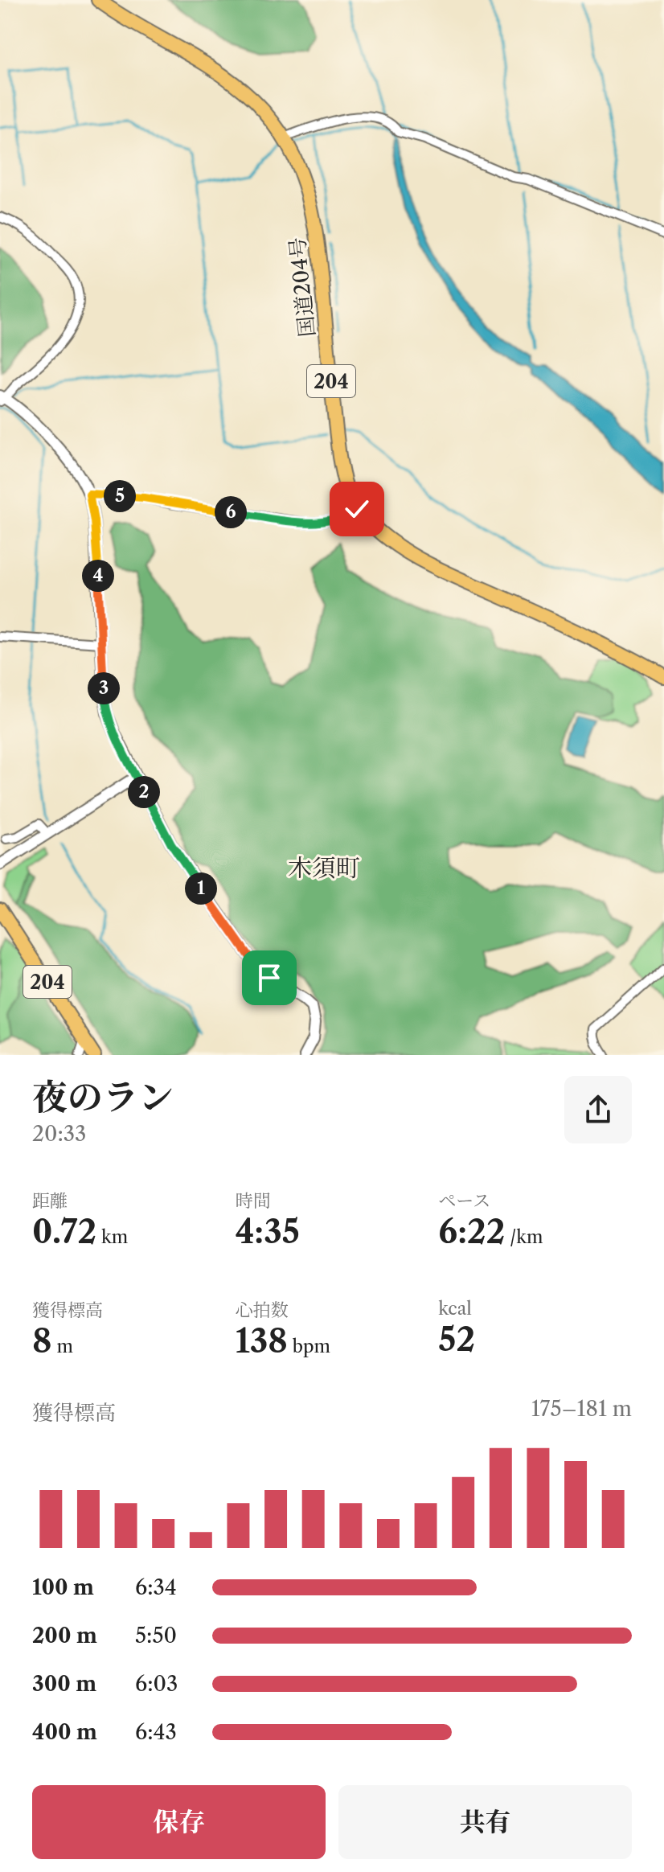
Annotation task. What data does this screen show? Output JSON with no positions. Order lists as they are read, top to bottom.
{
  "streets": {
    "highway": ["国道204号", "204"]
  },
  "districts": ["木須町"],
  "page": {
    "pins": [
      "5",
      "6",
      "4",
      "3",
      "2",
      "1"
    ],
    "heading": ["夜のラン", "20:33"],
    "stats": [
      ["距離", "0.72 km"],
      ["時間", "4:35"],
      ["ペース", "6:22 /km"],
      ["獲得標高", "8 m"],
      ["心拍数", "138 bpm"],
      ["kcal", "52"]
    ],
    "chart": ["獲得標高", "175–181 m"],
    "list": [
      {
        "name": "100 m",
        "note": "6:34"
      },
      {
        "name": "200 m",
        "note": "5:50"
      },
      {
        "name": "300 m",
        "note": "6:03"
      },
      {
        "name": "400 m",
        "note": "6:43"
      }
    ],
    "buttons": ["保存", "共有"]
  }
}
